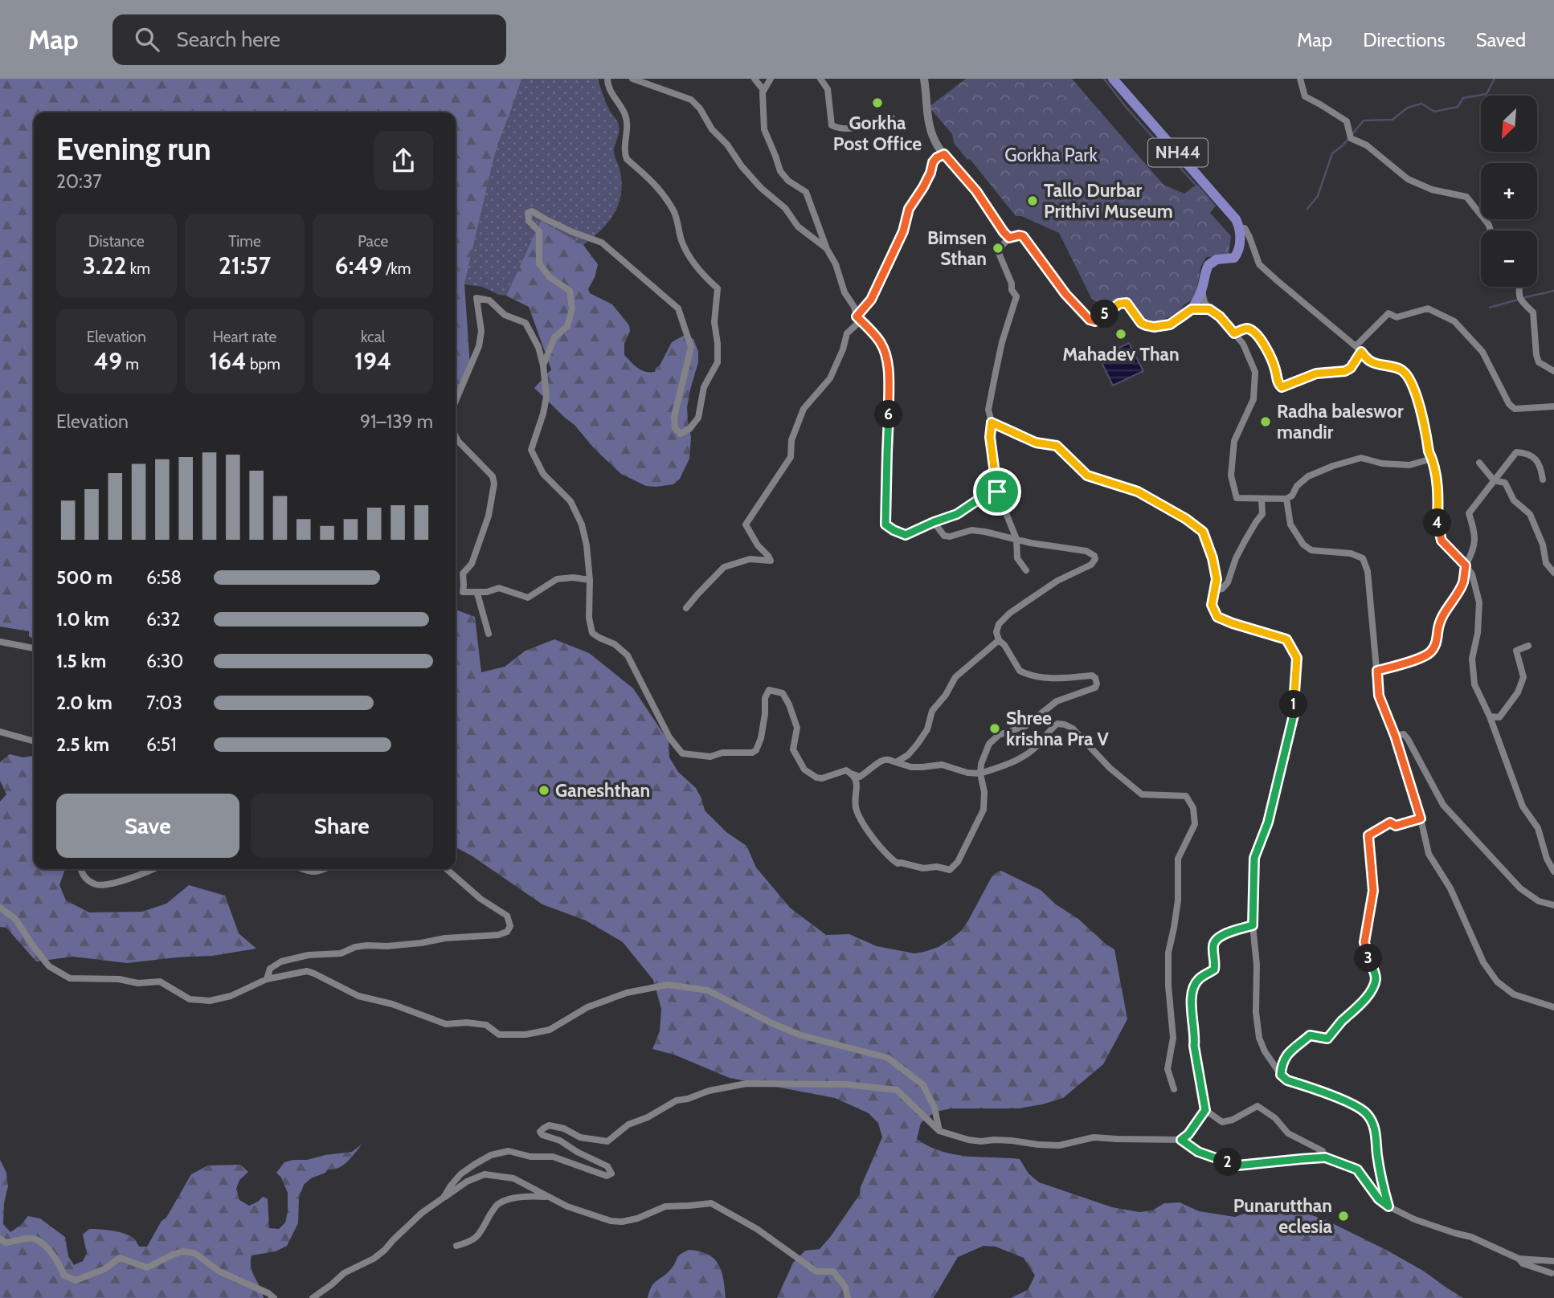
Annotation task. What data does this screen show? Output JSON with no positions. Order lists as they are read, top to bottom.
{
  "streets": {
    "main road": ["NH44"]
  },
  "parks": ["Gorkha Park"],
  "places": [
    "Gorkha Post Office",
    "Tallo Durbar Prithivi Museum",
    "Bimsen Sthan",
    "Mahadev Than",
    "Radha baleswor mandir",
    "Shree krishna Pra V",
    "Ganeshthan",
    "Punarutthan eclesia"
  ],
  "north": "bottom left",
  "page": {
    "header": "Map",
    "search": "Search here",
    "nav": ["Map", "Directions", "Saved"],
    "map_buttons": ["+", "−"],
    "heading": ["Evening run", "20:37"],
    "stats": [
      ["Distance", "3.22 km"],
      ["Time", "21:57"],
      ["Pace", "6:49 /km"],
      ["Elevation", "49 m"],
      ["Heart rate", "164 bpm"],
      ["kcal", "194"]
    ],
    "pins": [
      "5",
      "6",
      "4",
      "1",
      "3",
      "2"
    ],
    "chart": ["Elevation", "91–139 m"],
    "list": [
      {
        "name": "500 m",
        "note": "6:58"
      },
      {
        "name": "1.0 km",
        "note": "6:32"
      },
      {
        "name": "1.5 km",
        "note": "6:30"
      },
      {
        "name": "2.0 km",
        "note": "7:03"
      },
      {
        "name": "2.5 km",
        "note": "6:51"
      }
    ],
    "buttons": ["Save", "Share"]
  }
}
